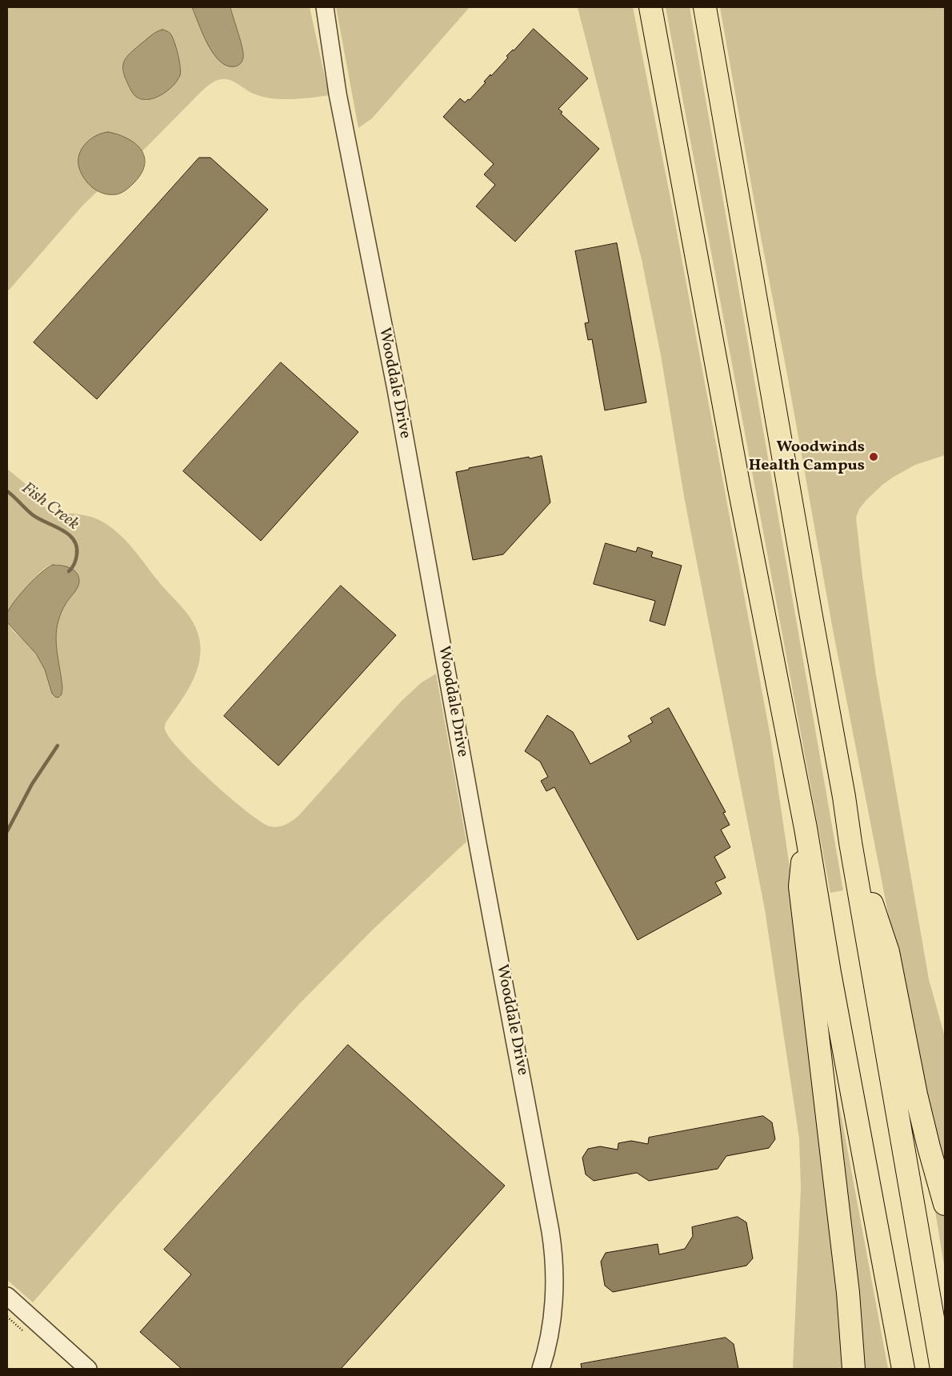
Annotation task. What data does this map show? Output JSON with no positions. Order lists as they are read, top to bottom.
{
  "streets": {
    "street": ["Wooddale Drive"]
  },
  "water": ["Fish Creek"],
  "places": ["Woodwinds Health Campus"]
}
